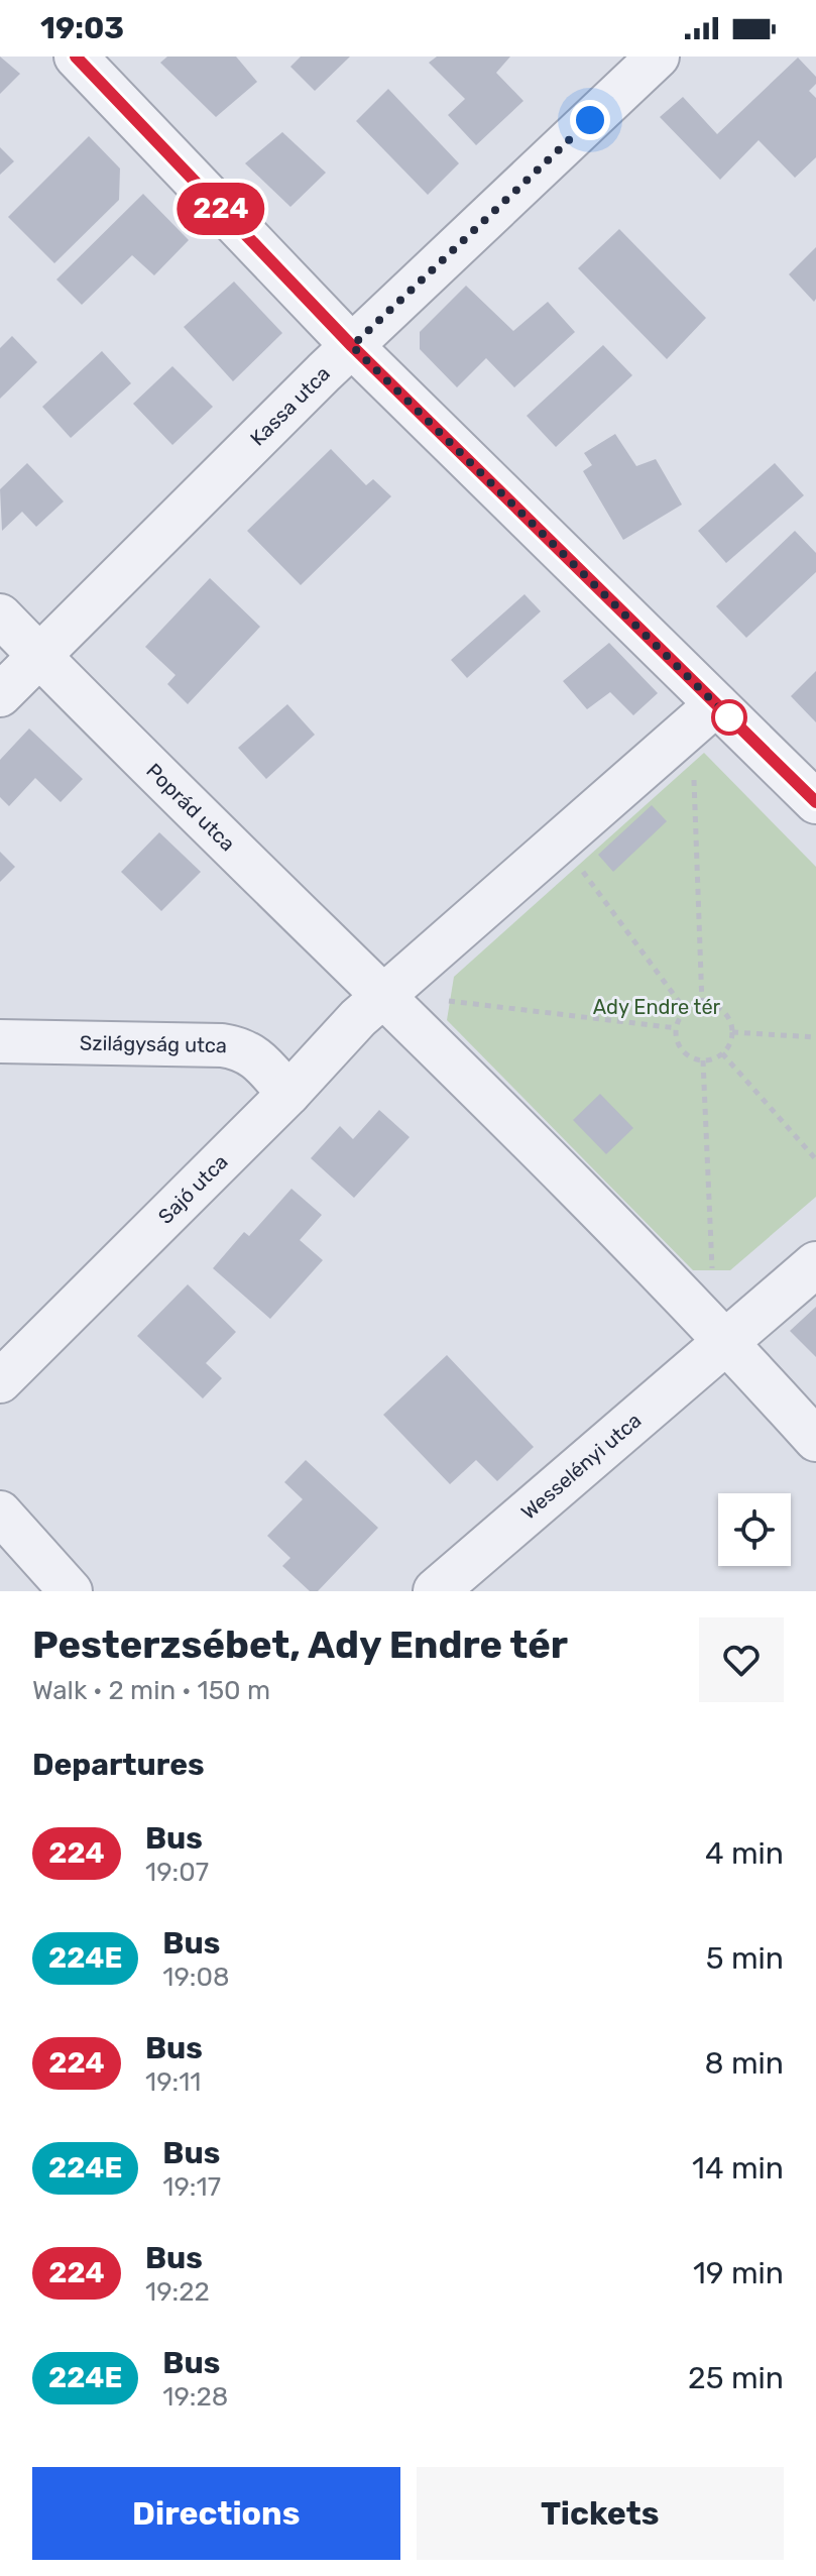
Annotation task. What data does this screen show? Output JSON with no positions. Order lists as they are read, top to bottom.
{
  "streets": {
    "street": [
      "Kassa utca",
      "Poprád utca",
      "Szilágyság utca",
      "Sajó utca",
      "Wesselényi utca"
    ]
  },
  "crossings": [
    ["Kassa utca", "Poprád utca"],
    ["Poprád utca", "Sajó utca"],
    ["Szilágyság utca", "Sajó utca"]
  ],
  "parks": ["Ady Endre tér"],
  "lines": ["bus line 224"],
  "page": {
    "status": "19:03",
    "on_map": "224",
    "heading": [
      ["Pesterzsébet, Ady Endre tér", "Walk · 2 min · 150 m"],
      "Departures"
    ],
    "list": [
      {
        "mark": "224",
        "name": "Bus",
        "note": "19:07",
        "value": "4 min"
      },
      {
        "mark": "224E",
        "name": "Bus",
        "note": "19:08",
        "value": "5 min"
      },
      {
        "mark": "224",
        "name": "Bus",
        "note": "19:11",
        "value": "8 min"
      },
      {
        "mark": "224E",
        "name": "Bus",
        "note": "19:17",
        "value": "14 min"
      },
      {
        "mark": "224",
        "name": "Bus",
        "note": "19:22",
        "value": "19 min"
      },
      {
        "mark": "224E",
        "name": "Bus",
        "note": "19:28",
        "value": "25 min"
      }
    ],
    "buttons": ["Directions", "Tickets"]
  }
}
